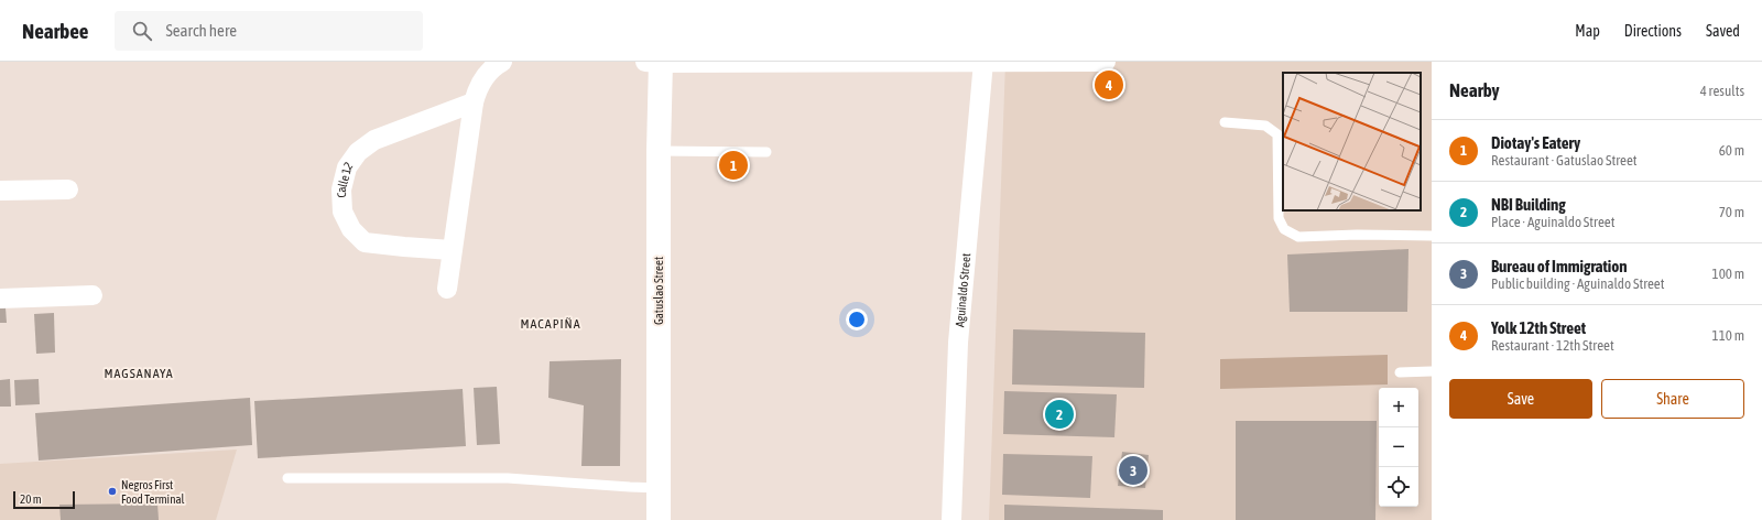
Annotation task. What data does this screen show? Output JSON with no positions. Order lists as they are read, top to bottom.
{
  "streets": {
    "street": ["Calle 12", "Gatuslao Street", "Aguinaldo Street"]
  },
  "districts": ["MACAPIÑA", "MAGSANAYA"],
  "places": ["Negros First Food Terminal"],
  "scale_bar": "20 m",
  "page": {
    "header": "Nearbee",
    "search": "Search here",
    "nav": ["Map", "Directions", "Saved"],
    "heading": ["Nearby", "4 results"],
    "pins": [
      "4",
      "1",
      "2",
      "3"
    ],
    "list": [
      {
        "mark": "1",
        "name": "Diotay's Eatery",
        "note": "Restaurant · Gatuslao Street",
        "value": "60 m"
      },
      {
        "mark": "2",
        "name": "NBI Building",
        "note": "Place · Aguinaldo Street",
        "value": "70 m"
      },
      {
        "mark": "3",
        "name": "Bureau of Immigration",
        "note": "Public building · Aguinaldo Street",
        "value": "100 m"
      },
      {
        "mark": "4",
        "name": "Yolk 12th Street",
        "note": "Restaurant · 12th Street",
        "value": "110 m"
      }
    ],
    "buttons": ["Save", "Share"],
    "map_buttons": ["+", "−"],
    "scale": "20 m"
  }
}
